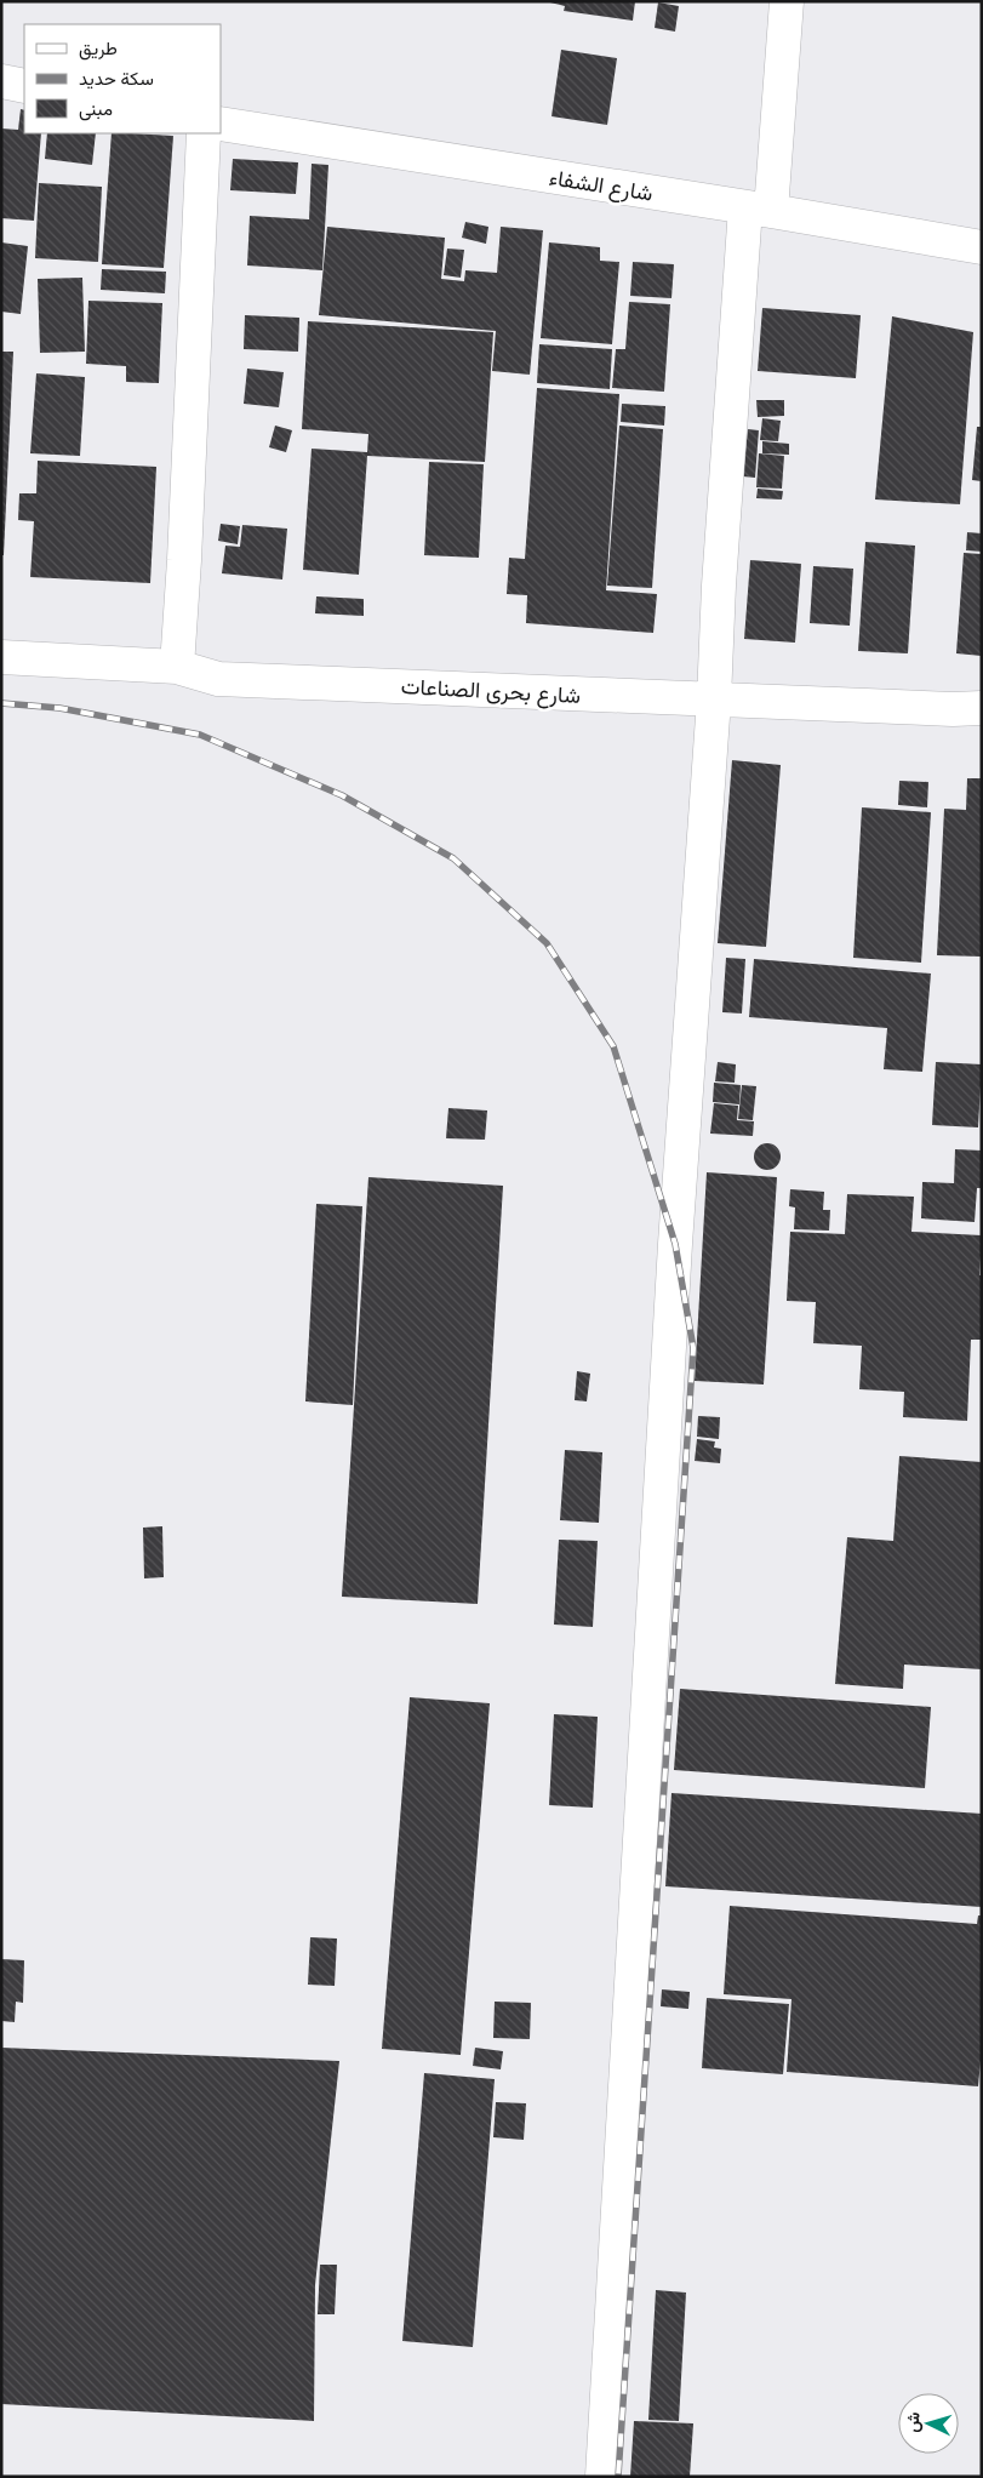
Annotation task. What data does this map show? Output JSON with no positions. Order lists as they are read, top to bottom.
{
  "streets": {
    "street": ["شارع الشفاء", "شارع بحرى الصناعات"]
  },
  "legend": ["طريق", "سكة حديد", "مبنى"],
  "north": "left"
}
